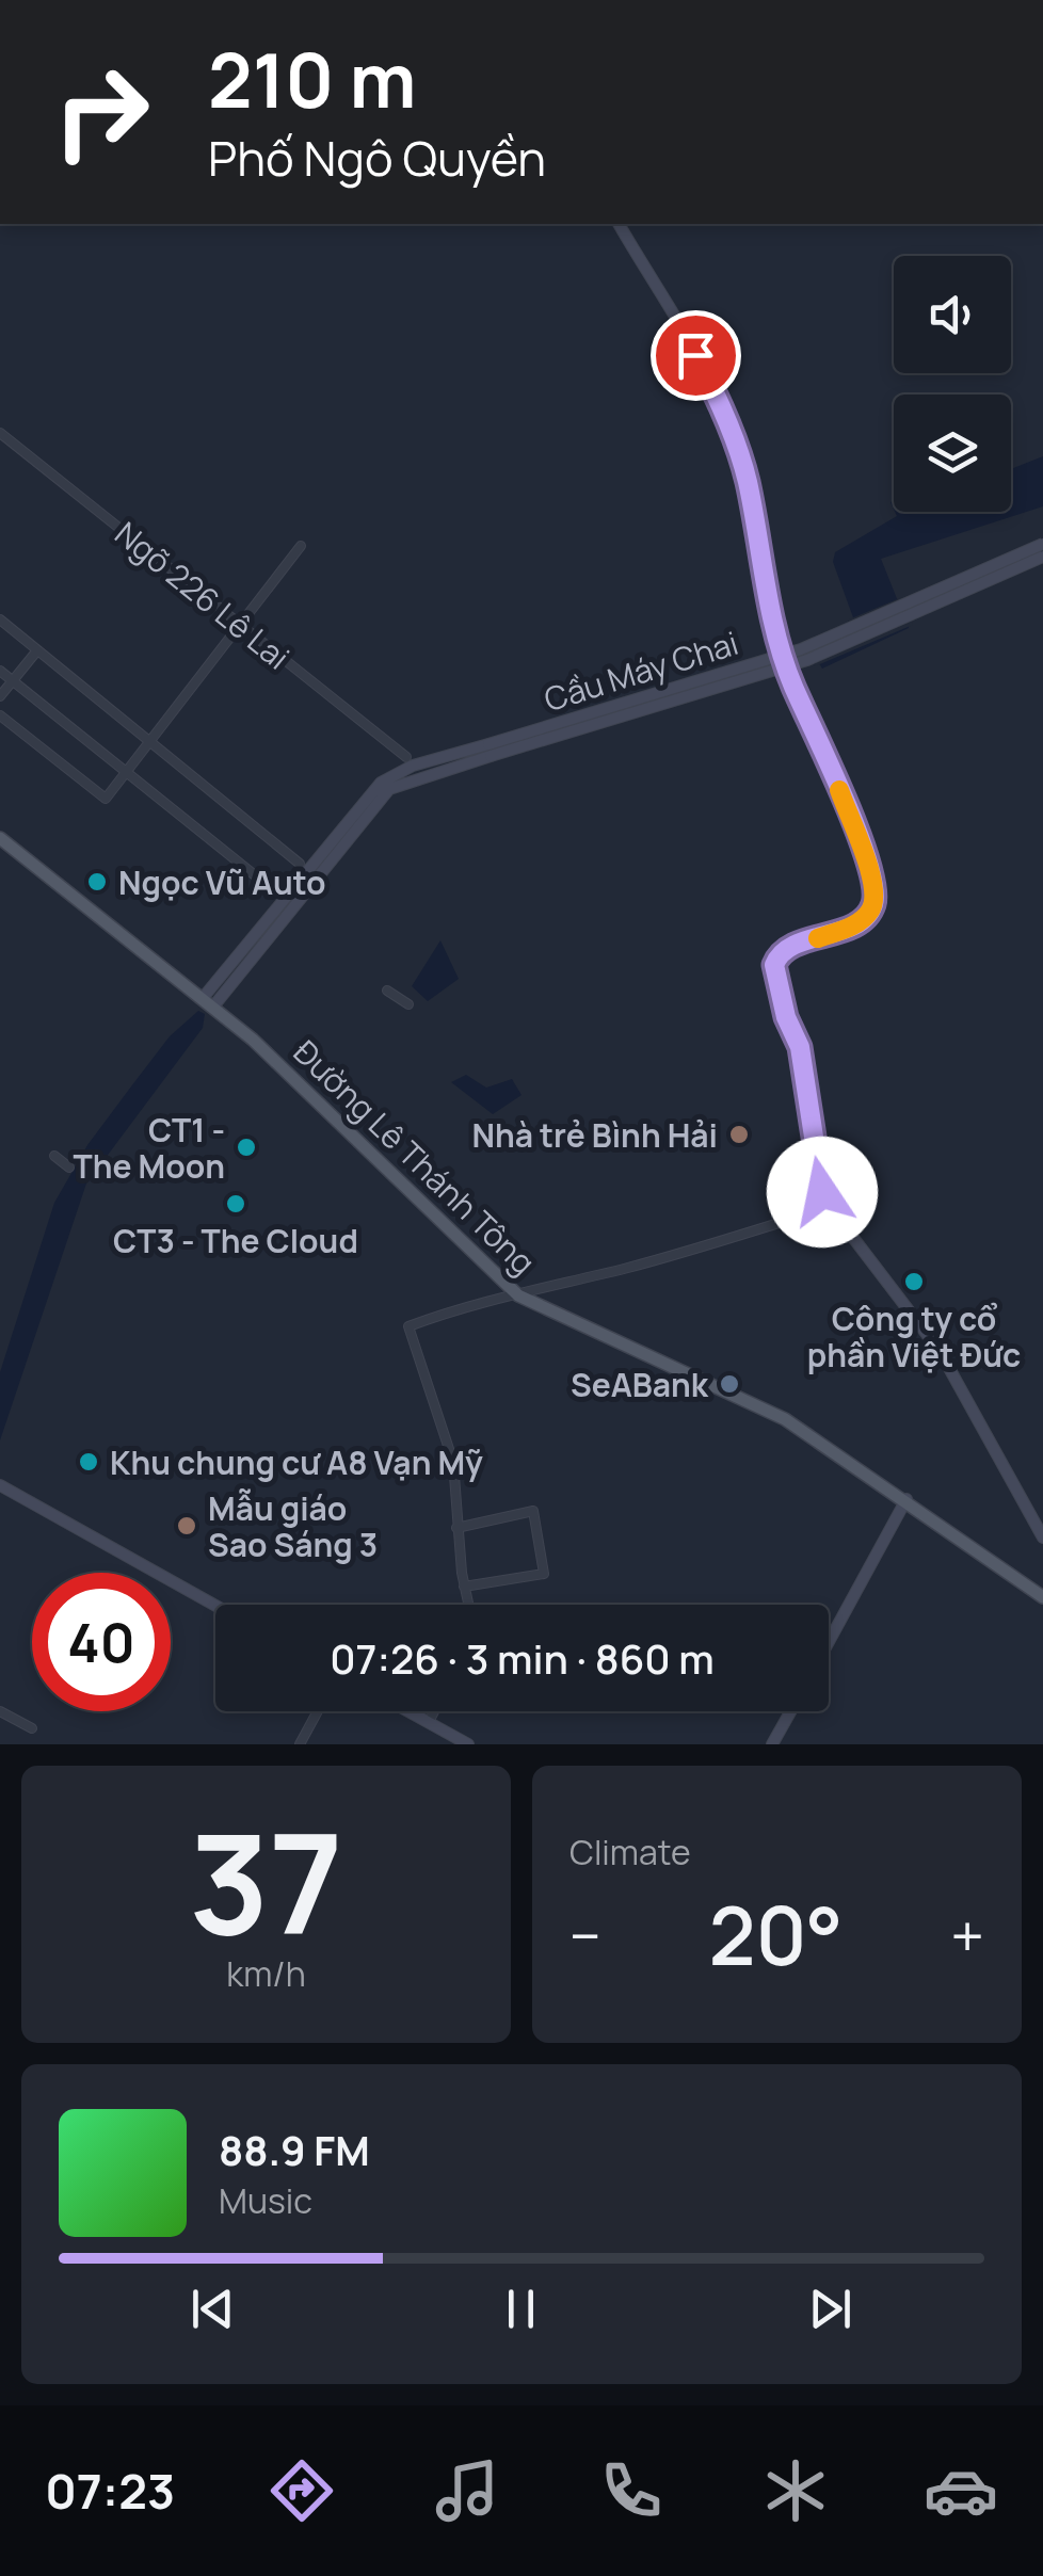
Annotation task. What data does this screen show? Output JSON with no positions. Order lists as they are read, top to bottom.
{
  "streets": {
    "main road": ["Đường Lê Thánh Tông"],
    "street": ["Ngõ 226 Lê Lai", "Cầu Máy Chai"]
  },
  "places": [
    "Ngọc Vũ Auto",
    "Nhà trẻ Bình Hải",
    "CT1 - The Moon",
    "CT3 - The Cloud",
    "Công ty cổ phần Việt Đức",
    "SeABank",
    "Khu chung cư A8 Vạn Mỹ",
    "Mẫu giáo Sao Sáng 3"
  ],
  "page": {
    "turn": ["210 m", "Phố Ngô Quyền"],
    "limit": "40",
    "trip": "07:26 · 3 min · 860 m",
    "tile": [
      ["37", "km/h"],
      "Climate"
    ],
    "heat": ["−", "20°", "+"],
    "song": ["88.9 FM", "Music"],
    "tabs": "07:23"
  }
}
